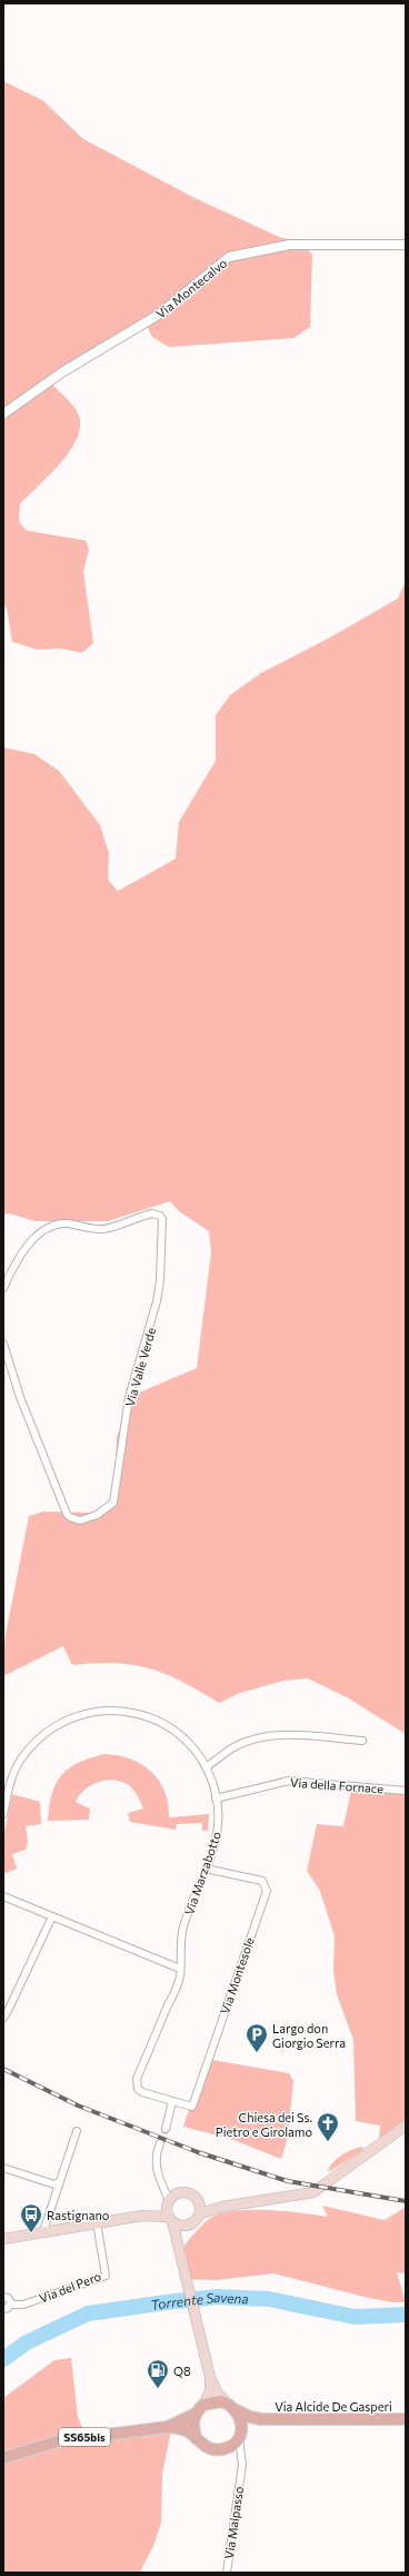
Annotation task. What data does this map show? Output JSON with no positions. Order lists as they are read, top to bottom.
{
  "streets": {
    "main road": ["Via Alcide De Gasperi", "SS65bis"],
    "street": [
      "Via Montecalvo",
      "Via Valle Verde",
      "Via della Fornace",
      "Via Marzabotto",
      "Via Montesole",
      "Via del Pero",
      "Via Malpasso"
    ]
  },
  "crossings": [
    ["Via della Fornace", "Via Marzabotto"],
    ["Via Marzabotto", "Via Montesole"],
    ["Via Alcide De Gasperi", "SS65bis"],
    ["Via Alcide De Gasperi", "Via Malpasso"],
    ["SS65bis", "Via Malpasso"]
  ],
  "water": ["Torrente Savena"],
  "places": {
    "parking": ["Largo don Giorgio Serra"],
    "church": ["Chiesa dei Ss. Pietro e Girolamo"],
    "bus stop": ["Rastignano"],
    "fuel station": ["Q8"]
  }
}
